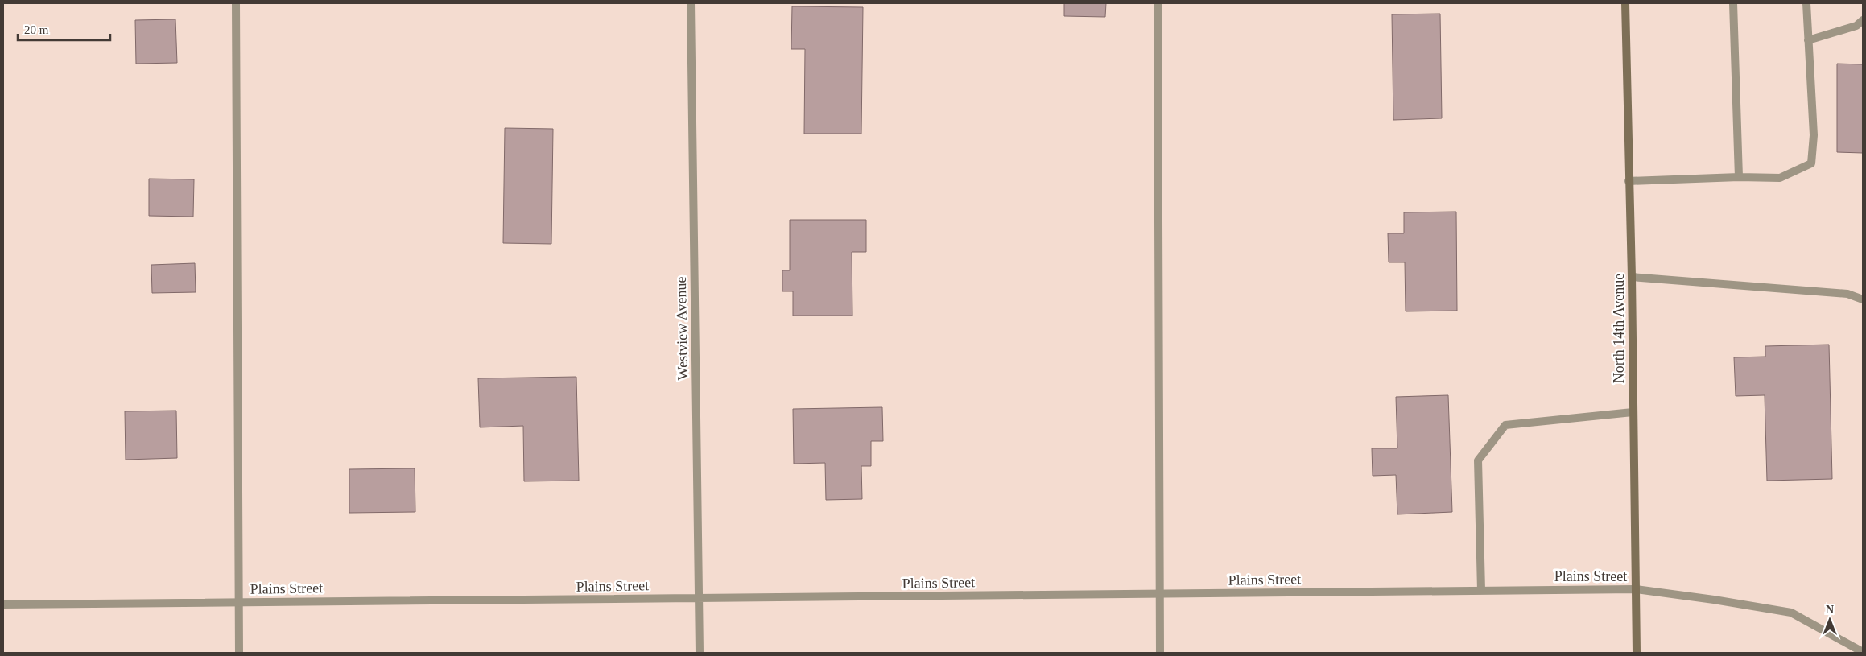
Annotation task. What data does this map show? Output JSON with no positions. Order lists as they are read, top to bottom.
{
  "streets": {
    "street": ["Westview Avenue", "North 14th Avenue", "Plains Street"]
  },
  "crossings": [
    ["Westview Avenue", "Plains Street"],
    ["North 14th Avenue", "Plains Street"]
  ],
  "scale_bar": "20 m",
  "north": "top"
}
